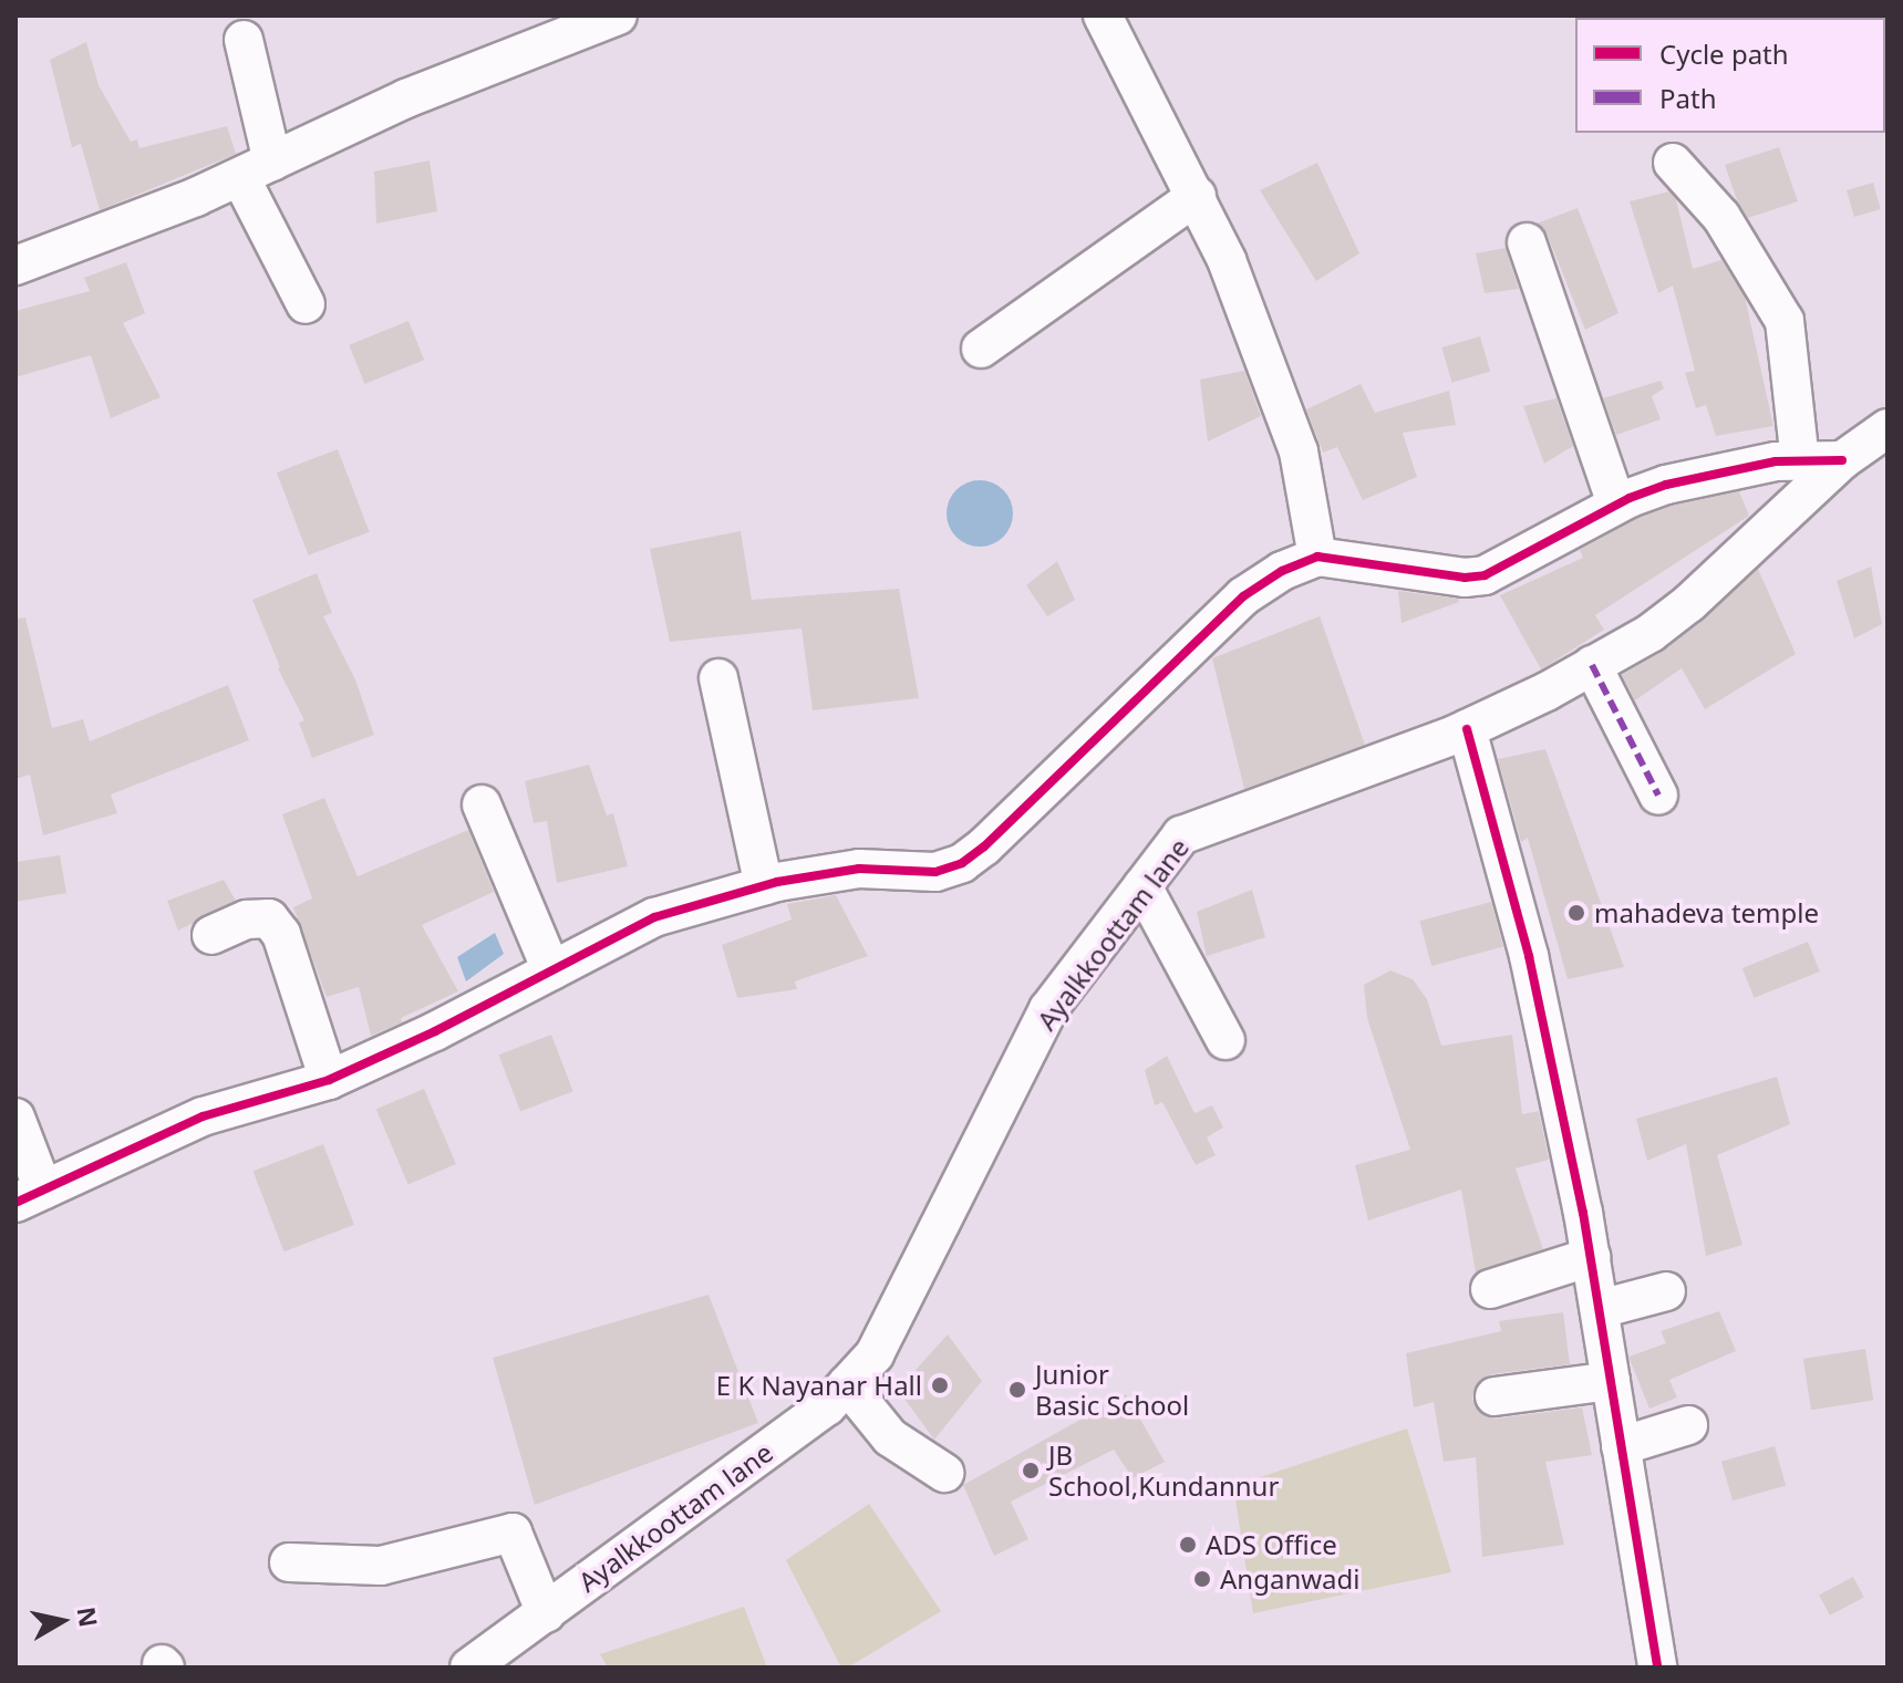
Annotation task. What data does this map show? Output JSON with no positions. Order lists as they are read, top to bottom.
{
  "streets": {
    "street": ["Ayalkkoottam lane"]
  },
  "places": [
    "mahadeva temple",
    "E K Nayanar Hall",
    "Junior Basic School",
    "JB School,Kundannur",
    "ADS Office",
    "Anganwadi"
  ],
  "legend": ["Cycle path", "Path"],
  "north": "right"
}
